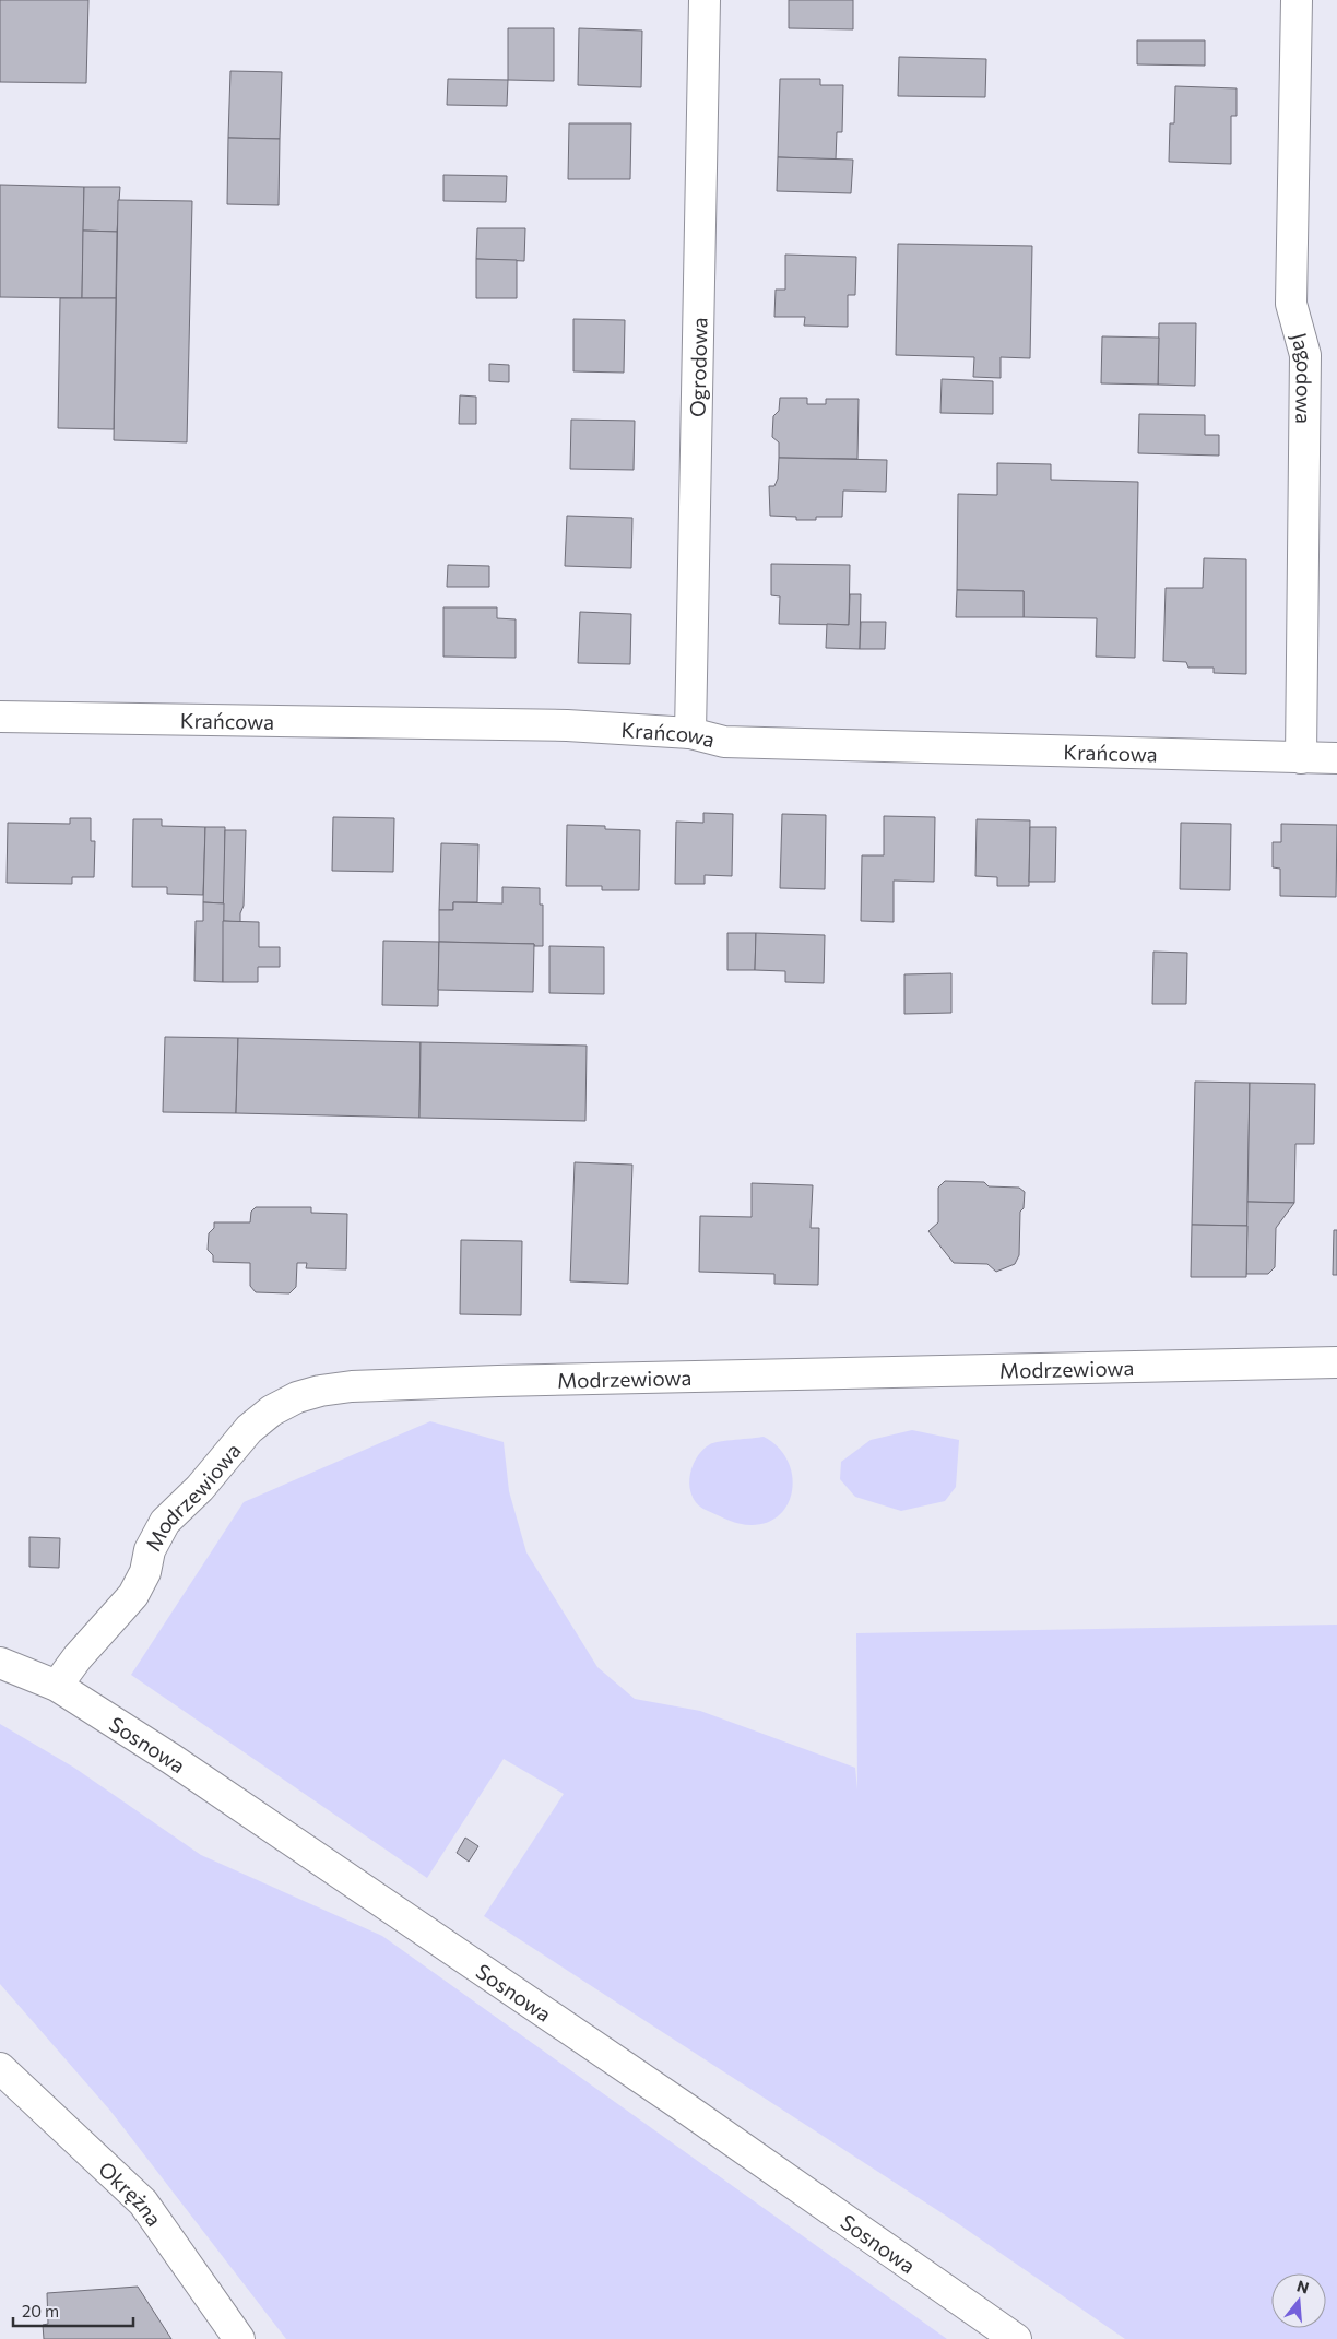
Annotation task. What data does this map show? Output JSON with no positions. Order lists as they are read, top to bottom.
{
  "streets": {
    "street": [
      "Ogrodowa",
      "Jagodowa",
      "Krańcowa",
      "Modrzewiowa",
      "Sosnowa",
      "Okrężna"
    ]
  },
  "crossings": [
    ["Ogrodowa", "Krańcowa"],
    ["Jagodowa", "Krańcowa"],
    ["Modrzewiowa", "Sosnowa"]
  ],
  "scale_bar": "20 m",
  "north": "top"
}
